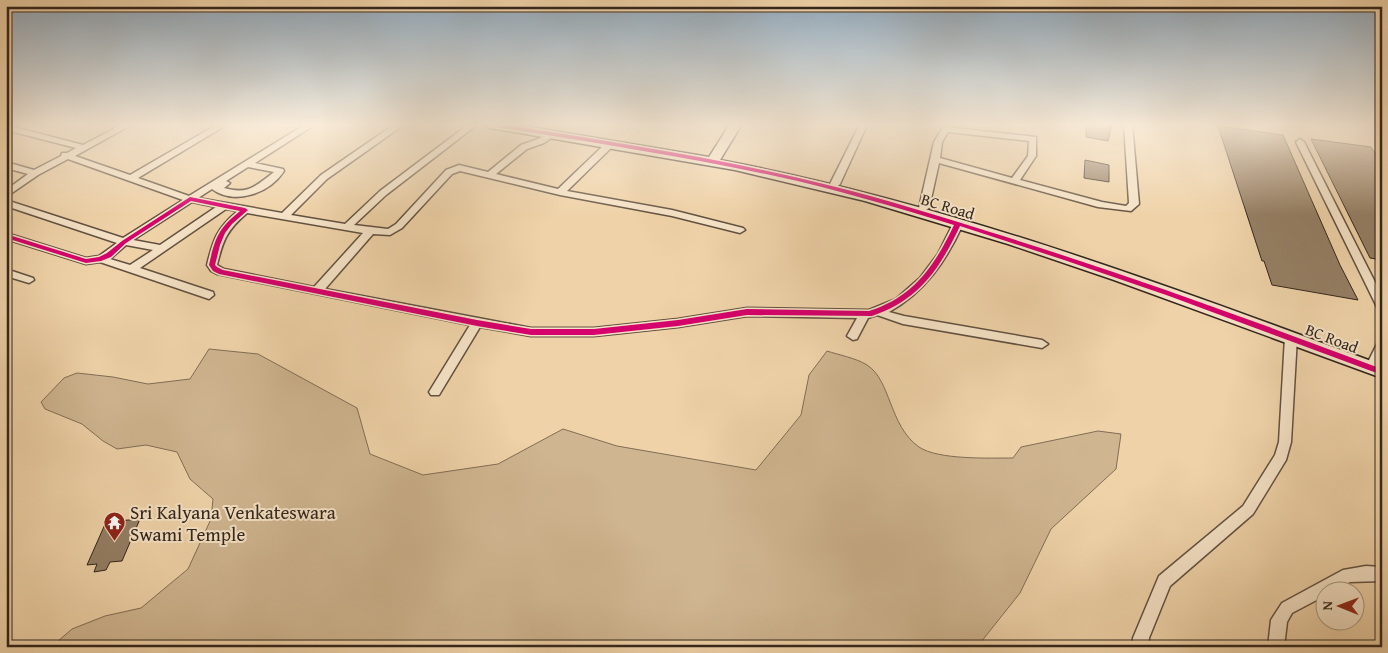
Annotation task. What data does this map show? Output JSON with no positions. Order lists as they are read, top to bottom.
{
  "streets": {
    "street": ["BC Road"]
  },
  "places": {
    "temple": ["Sri Kalyana Venkateswara Swami Temple"]
  },
  "north": "left"
}
